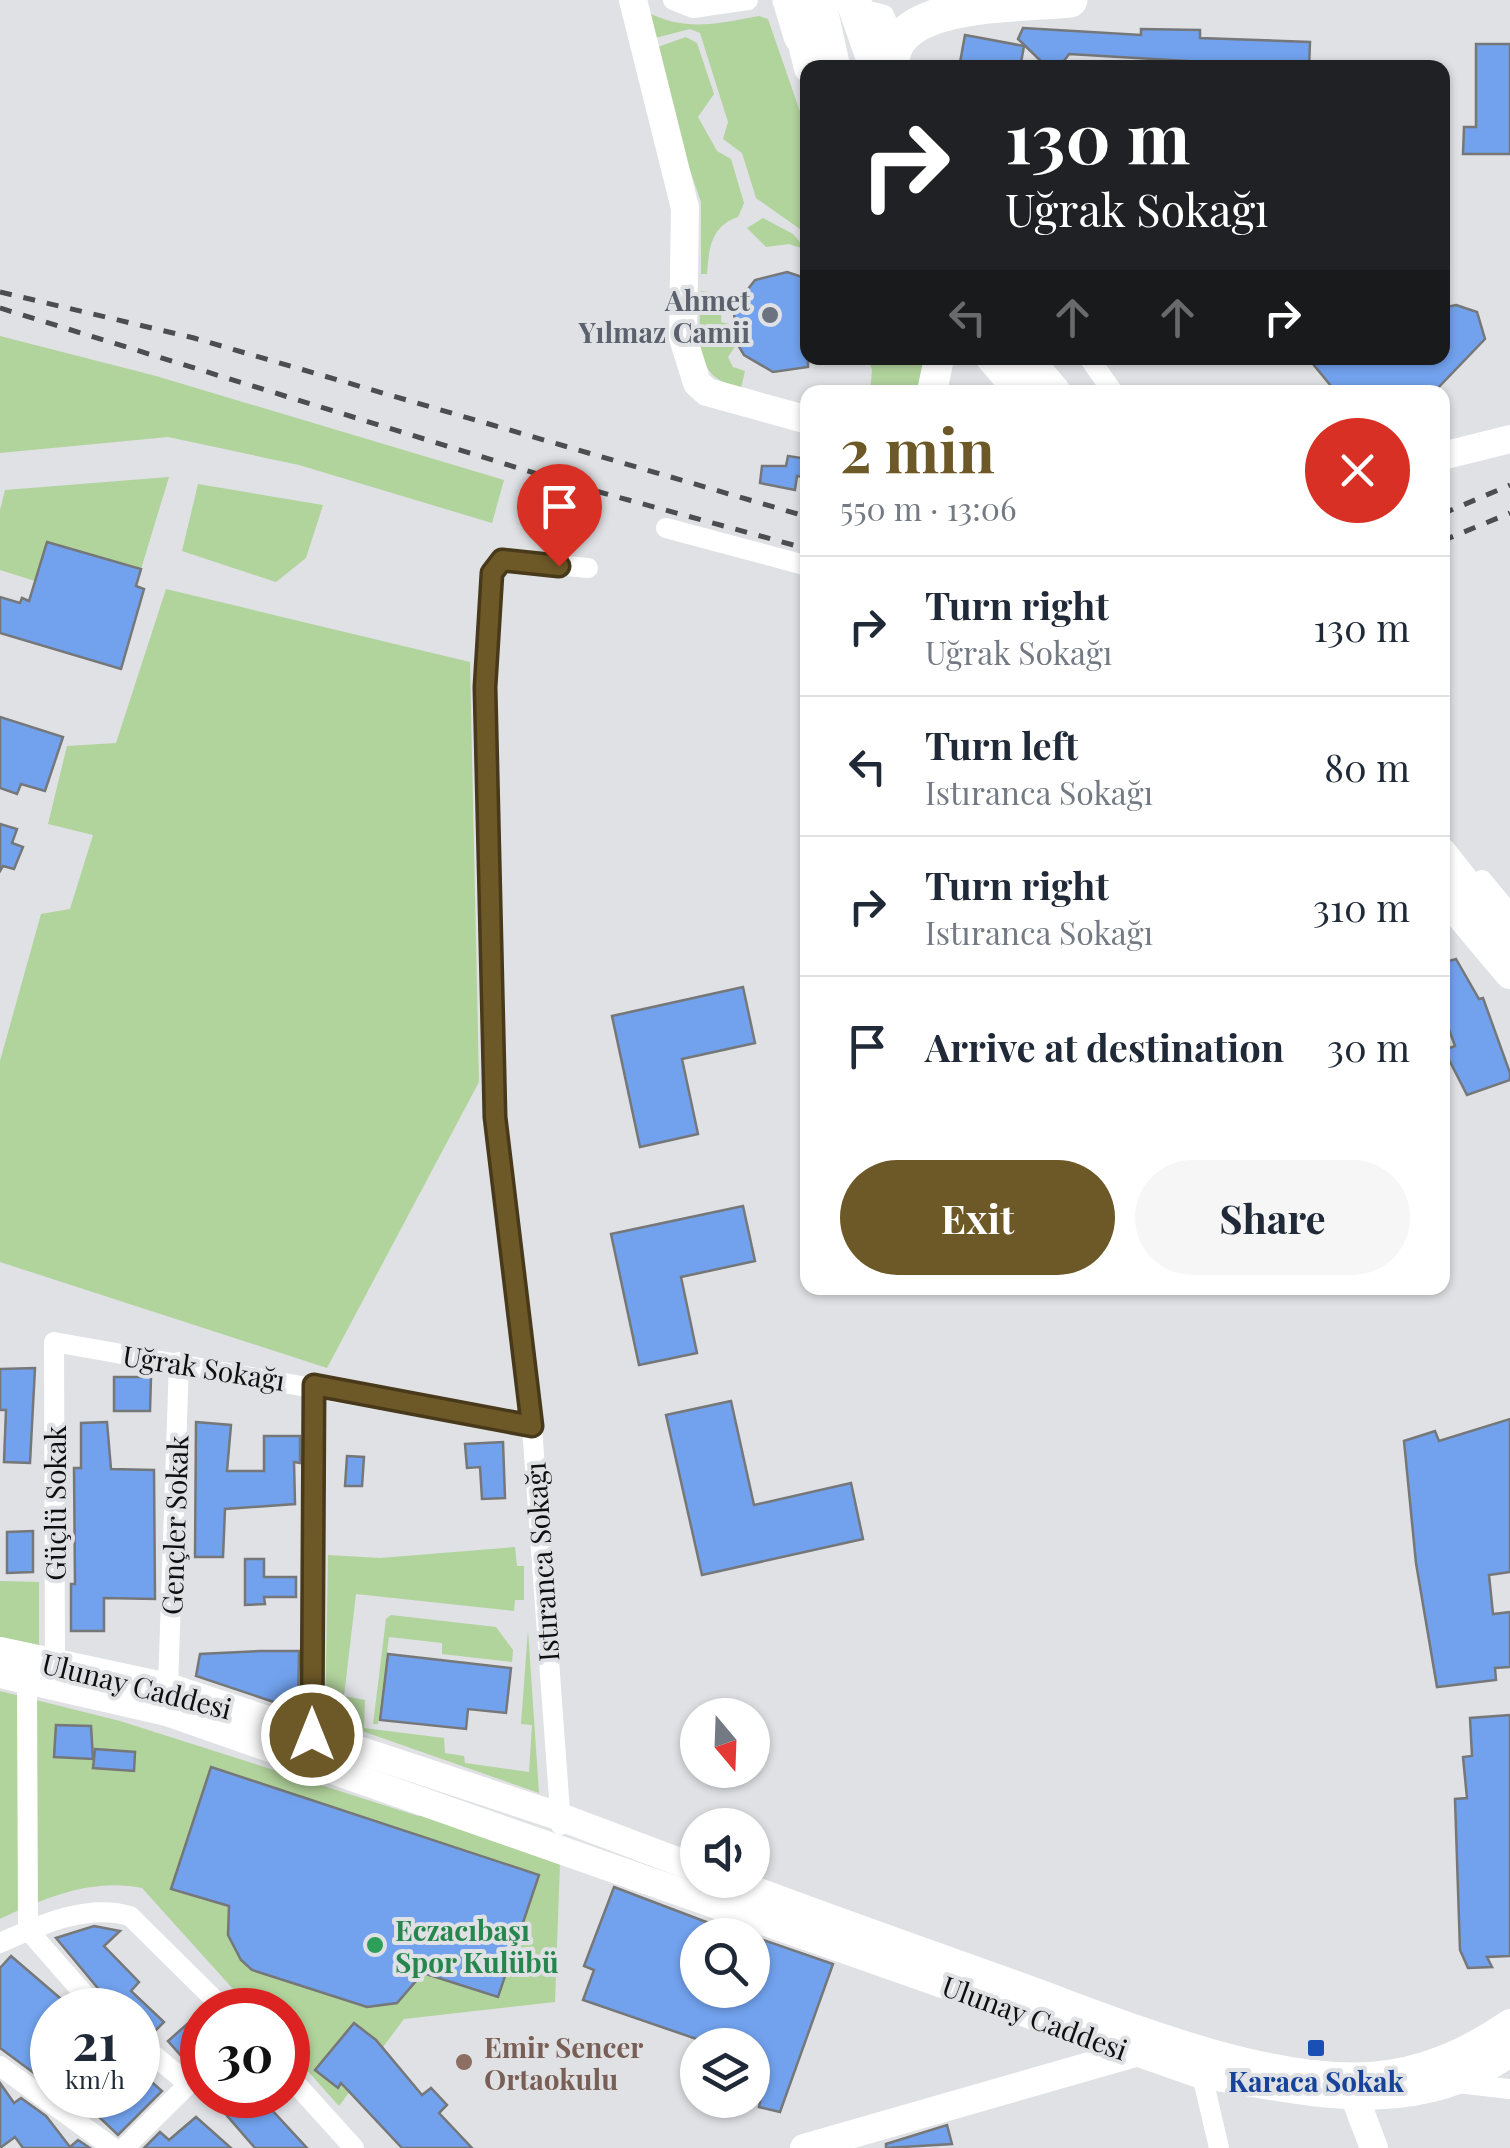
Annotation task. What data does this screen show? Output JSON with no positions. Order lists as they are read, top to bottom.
{
  "streets": {
    "street": [
      "Uğrak Sokağı",
      "Güçlü Sokak",
      "Gençler Sokak",
      "Istıranca Sokağı",
      "Ulunay Caddesi"
    ]
  },
  "crossings": [
    ["Uğrak Sokağı", "Güçlü Sokak"],
    ["Uğrak Sokağı", "Gençler Sokak"],
    ["Uğrak Sokağı", "Istıranca Sokağı"],
    ["Güçlü Sokak", "Ulunay Caddesi"],
    ["Gençler Sokak", "Ulunay Caddesi"],
    ["Istıranca Sokağı", "Ulunay Caddesi"]
  ],
  "places": {
    "other": ["Ahmet Yılmaz Camii", "Eczacıbaşı Spor Kulübü", "Emir Sencer Ortaokulu"],
    "transit": ["Karaca Sokak"]
  },
  "north": "bottom",
  "page": {
    "turn": ["130 m", "Uğrak Sokağı"],
    "heading": ["2 min", "550 m · 13:06"],
    "list": [
      {
        "name": "Turn right",
        "note": "Uğrak Sokağı",
        "value": "130 m"
      },
      {
        "name": "Turn left",
        "note": "Istıranca Sokağı",
        "value": "80 m"
      },
      {
        "name": "Turn right",
        "note": "Istıranca Sokağı",
        "value": "310 m"
      },
      {
        "name": "Arrive at destination",
        "value": "30 m"
      }
    ],
    "buttons": ["Exit", "Share"],
    "speed": "21 km/h",
    "limit": "30"
  }
}
